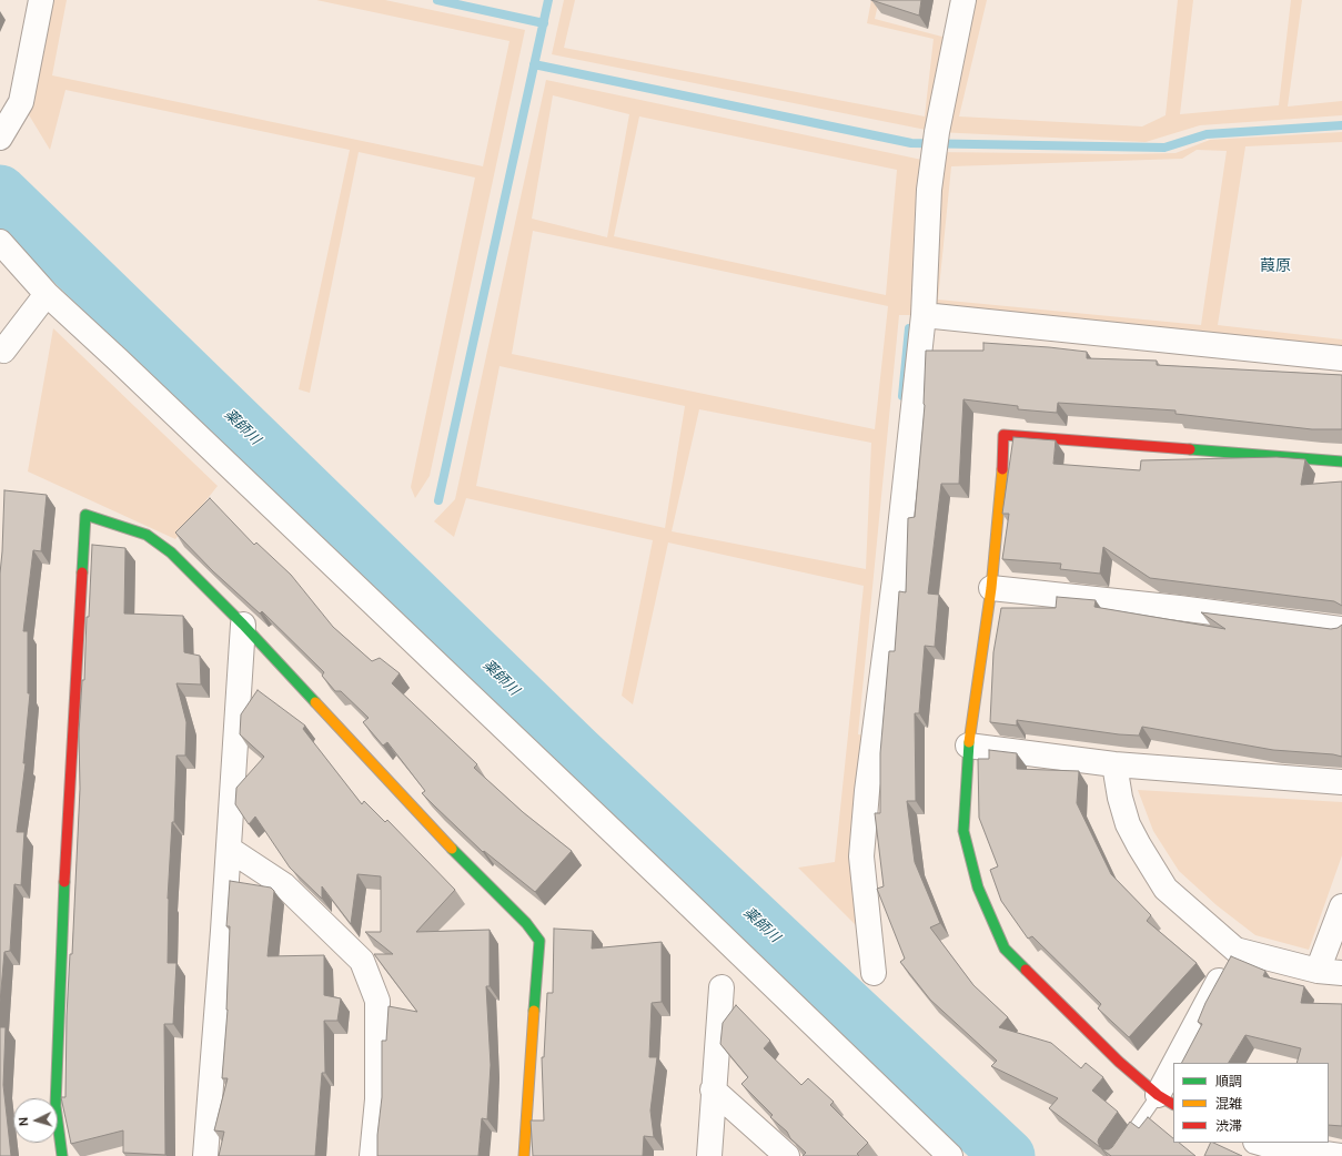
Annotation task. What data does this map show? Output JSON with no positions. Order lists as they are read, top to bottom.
{
  "districts": ["葭原"],
  "water": ["薬師川"],
  "legend": ["順調", "混雑", "渋滞"],
  "north": "left"
}
